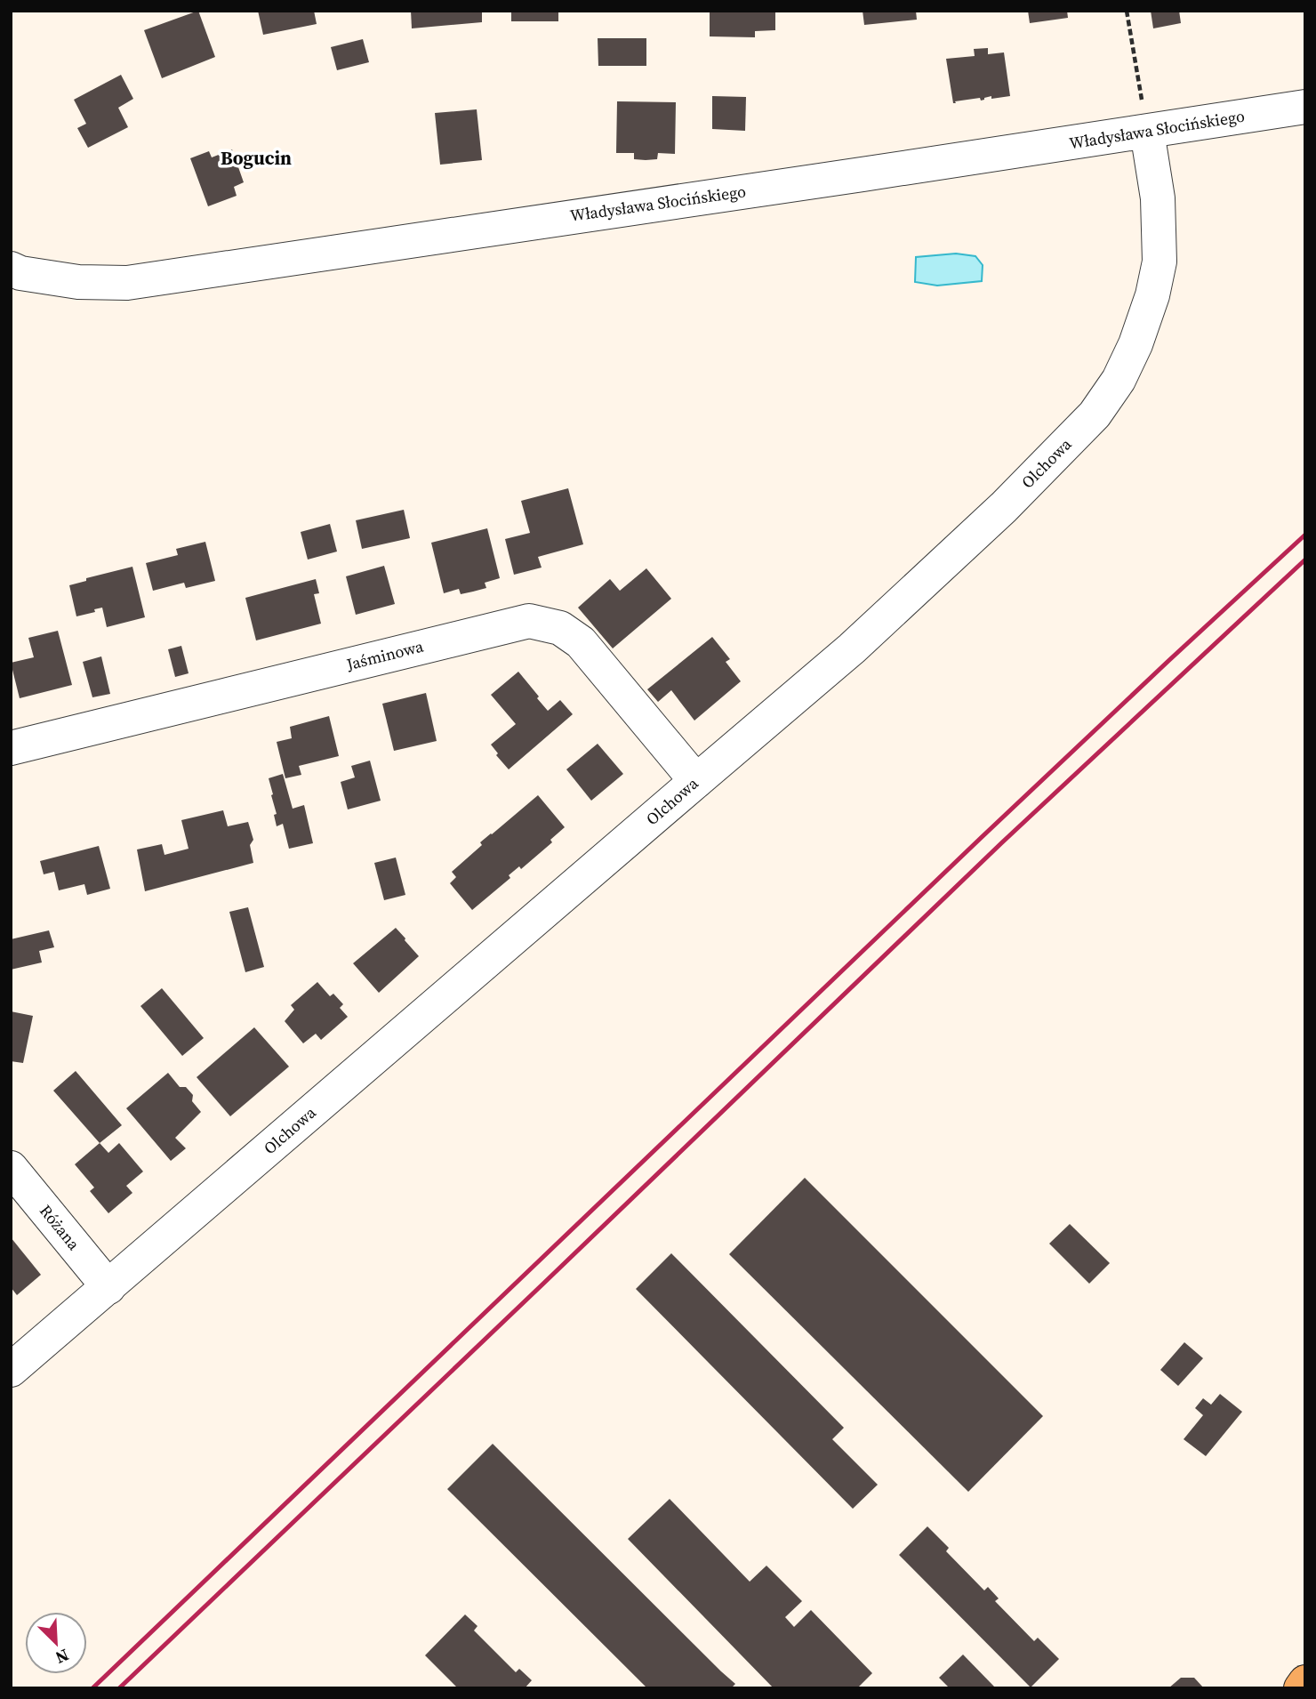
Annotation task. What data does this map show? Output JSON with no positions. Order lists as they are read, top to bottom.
{
  "streets": {
    "street": [
      "Władysława Słocińskiego",
      "Olchowa",
      "Jaśminowa",
      "Różana"
    ]
  },
  "crossings": [
    ["Władysława Słocińskiego", "Olchowa"],
    ["Olchowa", "Jaśminowa"],
    ["Olchowa", "Różana"]
  ],
  "districts": ["Bogucin"],
  "north": "bottom right"
}
